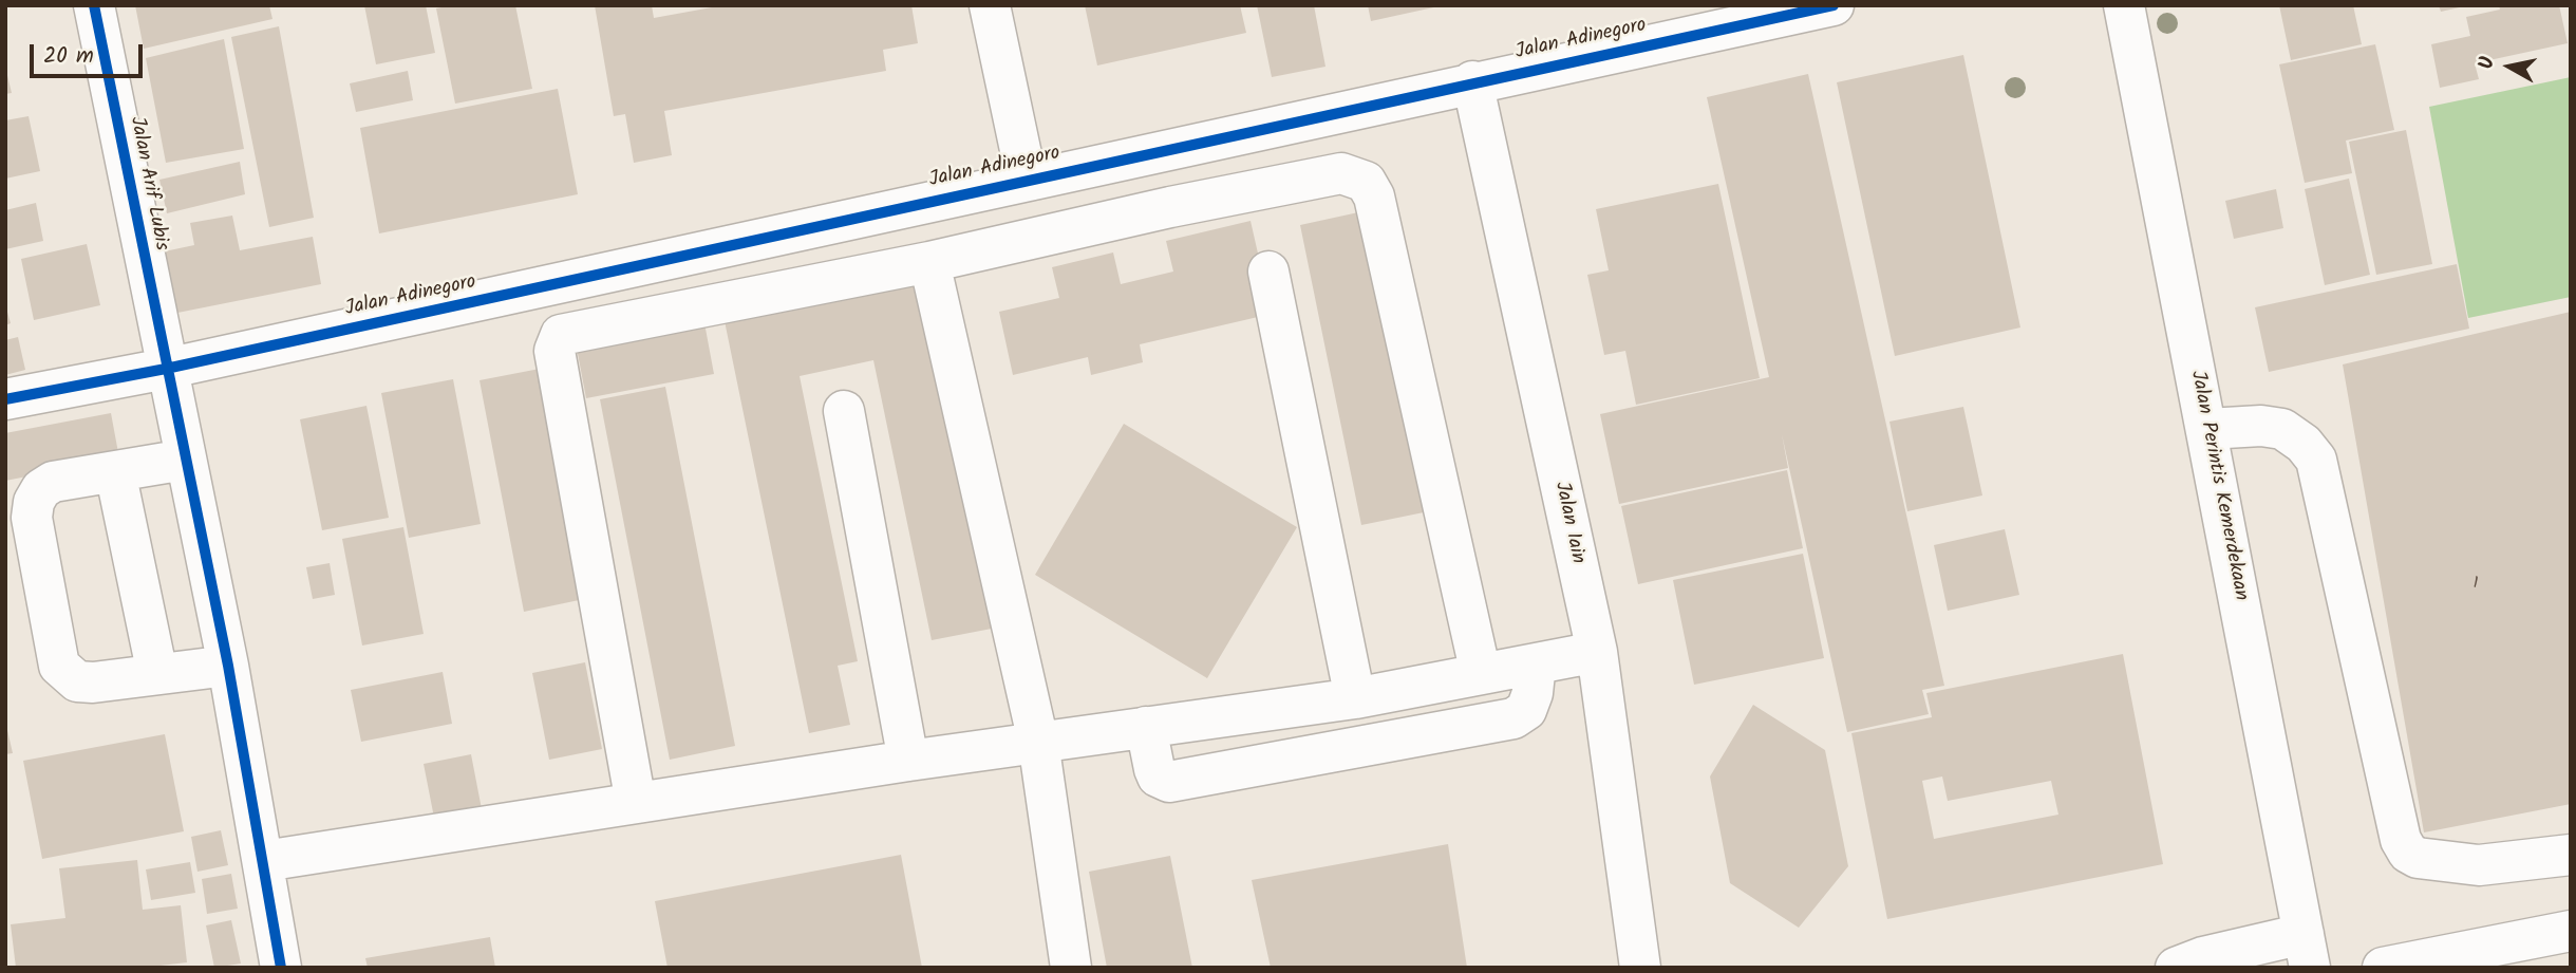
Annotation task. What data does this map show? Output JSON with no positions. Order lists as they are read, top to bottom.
{
  "streets": {
    "street": [
      "Jalan Adinegoro",
      "Jalan Arif Lubis",
      "Jalan Perintis Kemerdekaan",
      "Jalan Iain"
    ]
  },
  "crossings": [
    ["Jalan Adinegoro", "Jalan Arif Lubis"],
    ["Jalan Adinegoro", "Jalan Iain"]
  ],
  "house_numbers": ["1"],
  "scale_bar": "20 m",
  "north": "left"
}
